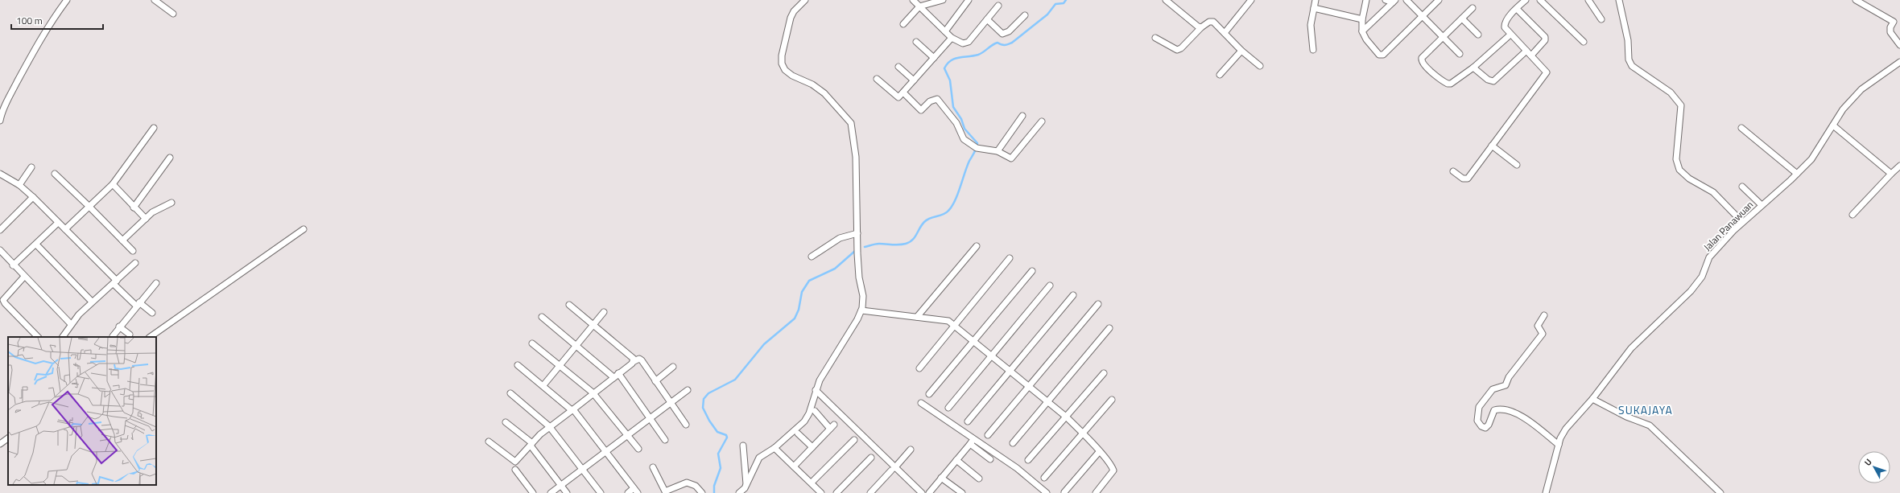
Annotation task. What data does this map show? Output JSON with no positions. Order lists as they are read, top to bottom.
{
  "streets": {
    "street": ["Jalan Panawuan"]
  },
  "districts": ["SUKAJAYA"],
  "scale_bar": "100 m",
  "north": "top left"
}
